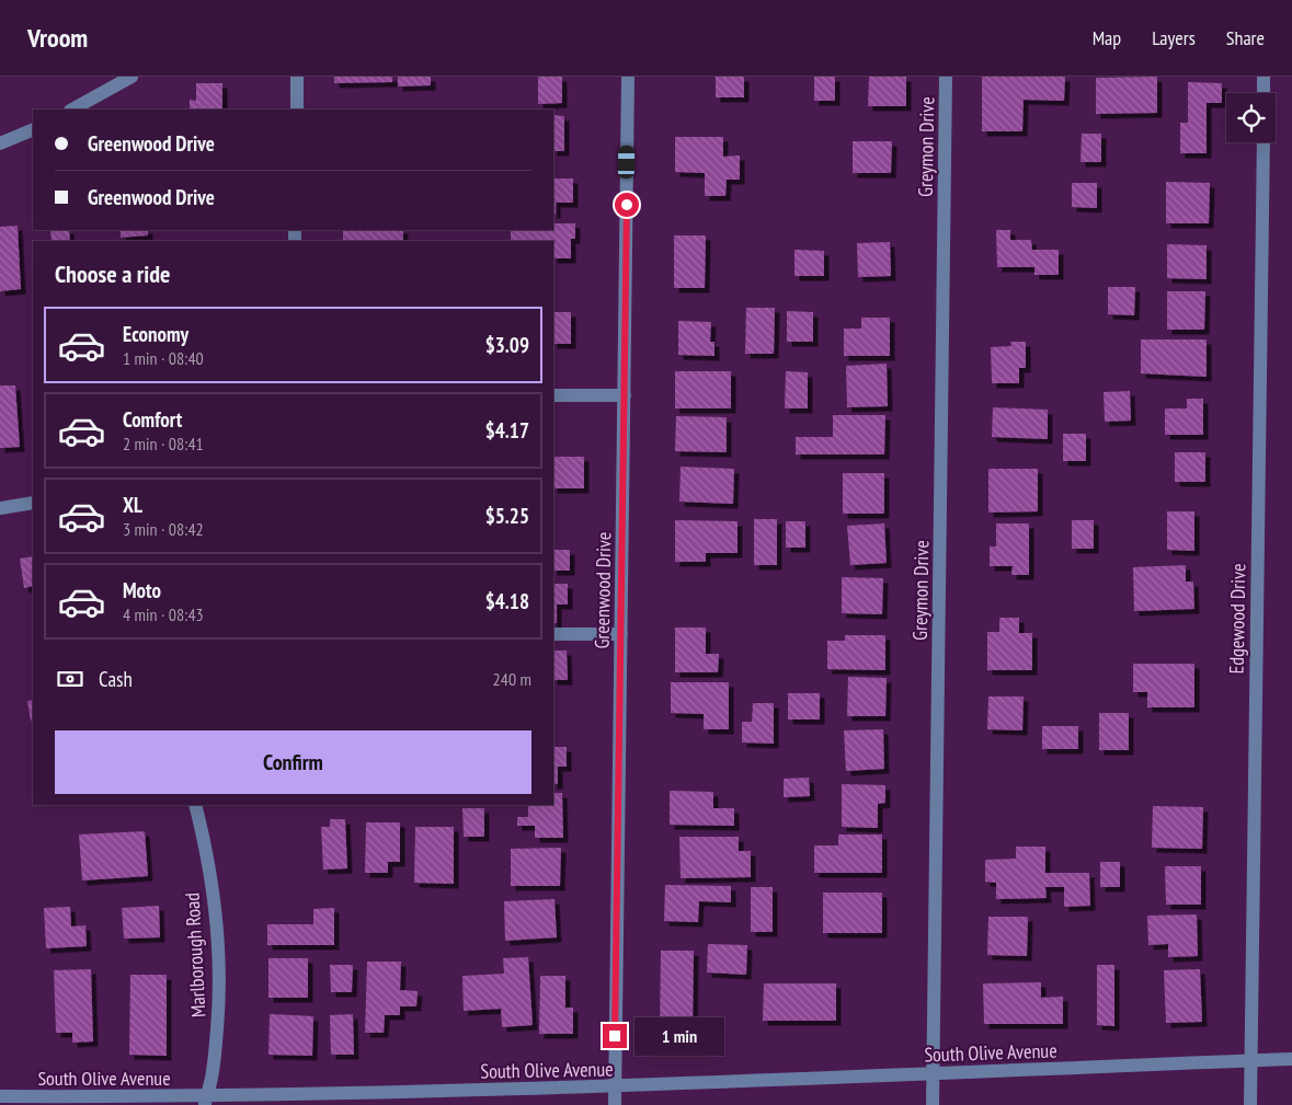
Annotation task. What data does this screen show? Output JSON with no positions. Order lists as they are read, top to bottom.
{
  "streets": {
    "street": [
      "Greymon Drive",
      "Greenwood Drive",
      "Edgewood Drive",
      "Marlborough Road",
      "South Olive Avenue"
    ]
  },
  "crossings": [
    ["Greymon Drive", "South Olive Avenue"],
    ["Greenwood Drive", "South Olive Avenue"],
    ["Edgewood Drive", "South Olive Avenue"],
    ["Marlborough Road", "South Olive Avenue"]
  ],
  "page": {
    "header": "Vroom",
    "nav": ["Map", "Layers", "Share"],
    "banner": ["Greenwood Drive", "Greenwood Drive"],
    "heading": "Choose a ride",
    "list": [
      {
        "name": "Economy",
        "note": "1 min · 08:40",
        "value": "$3.09"
      },
      {
        "name": "Comfort",
        "note": "2 min · 08:41",
        "value": "$4.17"
      },
      {
        "name": "XL",
        "note": "3 min · 08:42",
        "value": "$5.25"
      },
      {
        "name": "Moto",
        "note": "4 min · 08:43",
        "value": "$4.18"
      }
    ],
    "pay": ["Cash", "240 m"],
    "buttons": "Confirm",
    "bubble": "1 min"
  }
}
